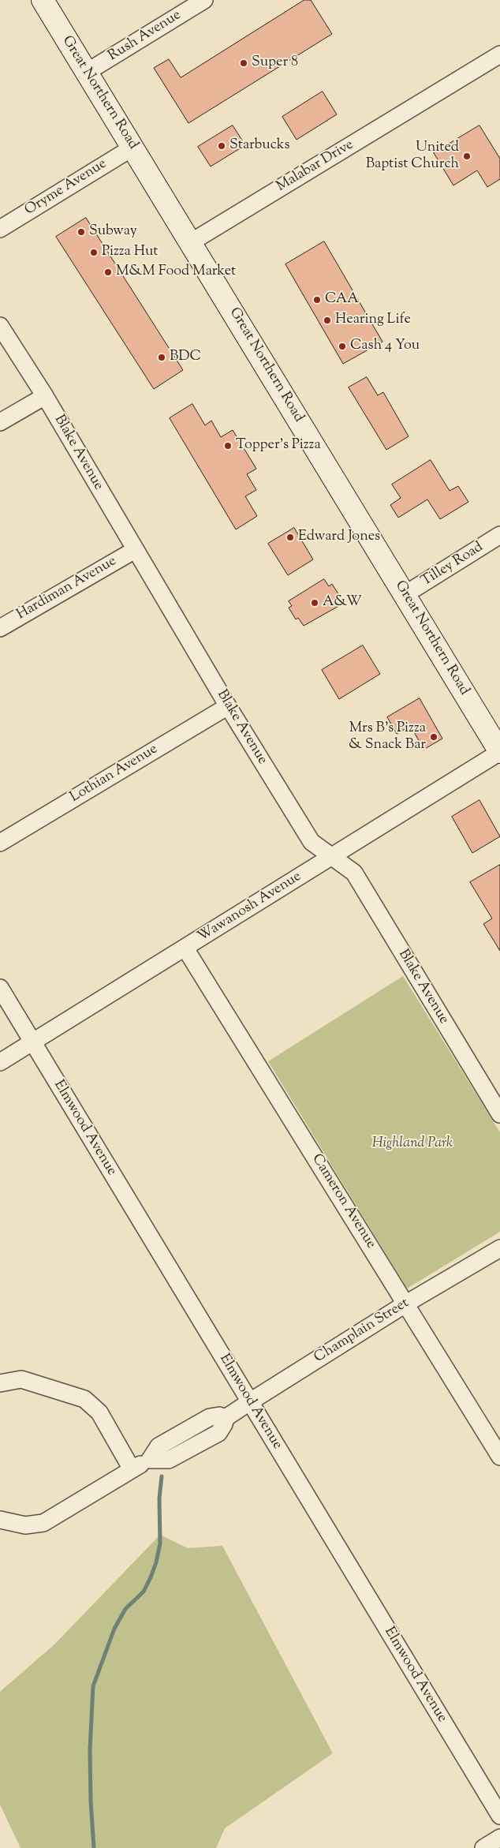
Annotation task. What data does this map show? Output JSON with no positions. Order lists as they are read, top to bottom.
{
  "streets": {
    "main road": ["Great Northern Road"],
    "street": [
      "Rush Avenue",
      "Malabar Drive",
      "Oryme Avenue",
      "Blake Avenue",
      "Tilley Road",
      "Hardiman Avenue",
      "Lothian Avenue",
      "Wawanosh Avenue",
      "Elmwood Avenue",
      "Cameron Avenue",
      "Champlain Street"
    ]
  },
  "crossings": [
    ["Rush Avenue", "Great Northern Road"],
    ["Great Northern Road", "Malabar Drive"],
    ["Great Northern Road", "Oryme Avenue"],
    ["Great Northern Road", "Tilley Road"],
    ["Great Northern Road", "Wawanosh Avenue"],
    ["Blake Avenue", "Hardiman Avenue"],
    ["Blake Avenue", "Lothian Avenue"],
    ["Blake Avenue", "Wawanosh Avenue"],
    ["Wawanosh Avenue", "Elmwood Avenue"],
    ["Wawanosh Avenue", "Cameron Avenue"],
    ["Elmwood Avenue", "Champlain Street"],
    ["Cameron Avenue", "Champlain Street"]
  ],
  "parks": ["Highland Park"],
  "places": [
    "Super 8",
    "Starbucks",
    "United Baptist Church",
    "Subway",
    "Pizza Hut",
    "M&M Food Market",
    "CAA",
    "Hearing Life",
    "Cash 4 You",
    "BDC",
    "Topper's Pizza",
    "Edward Jones",
    "A&W",
    "Mrs B's Pizza & Snack Bar"
  ]
}
